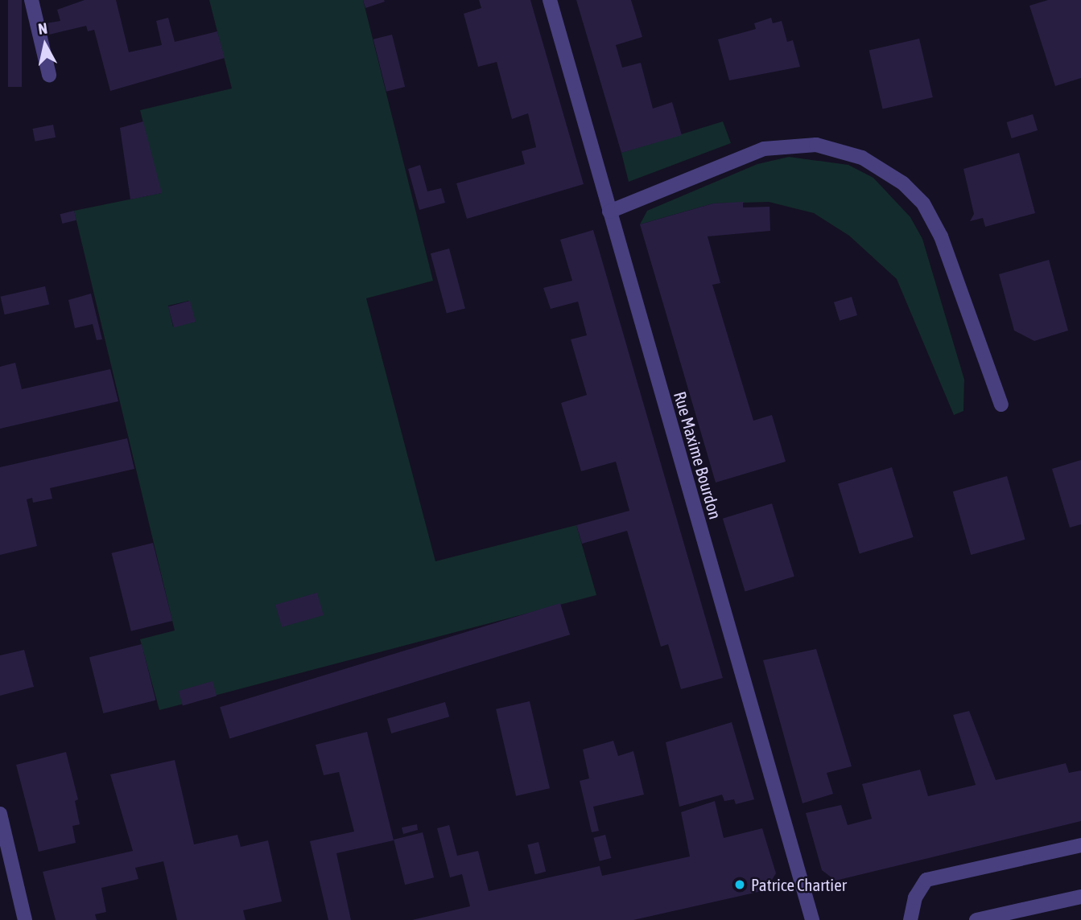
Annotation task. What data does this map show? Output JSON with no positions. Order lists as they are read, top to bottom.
{
  "streets": {
    "street": ["Rue Maxime Bourdon"]
  },
  "places": ["Patrice Chartier"],
  "north": "top"
}
